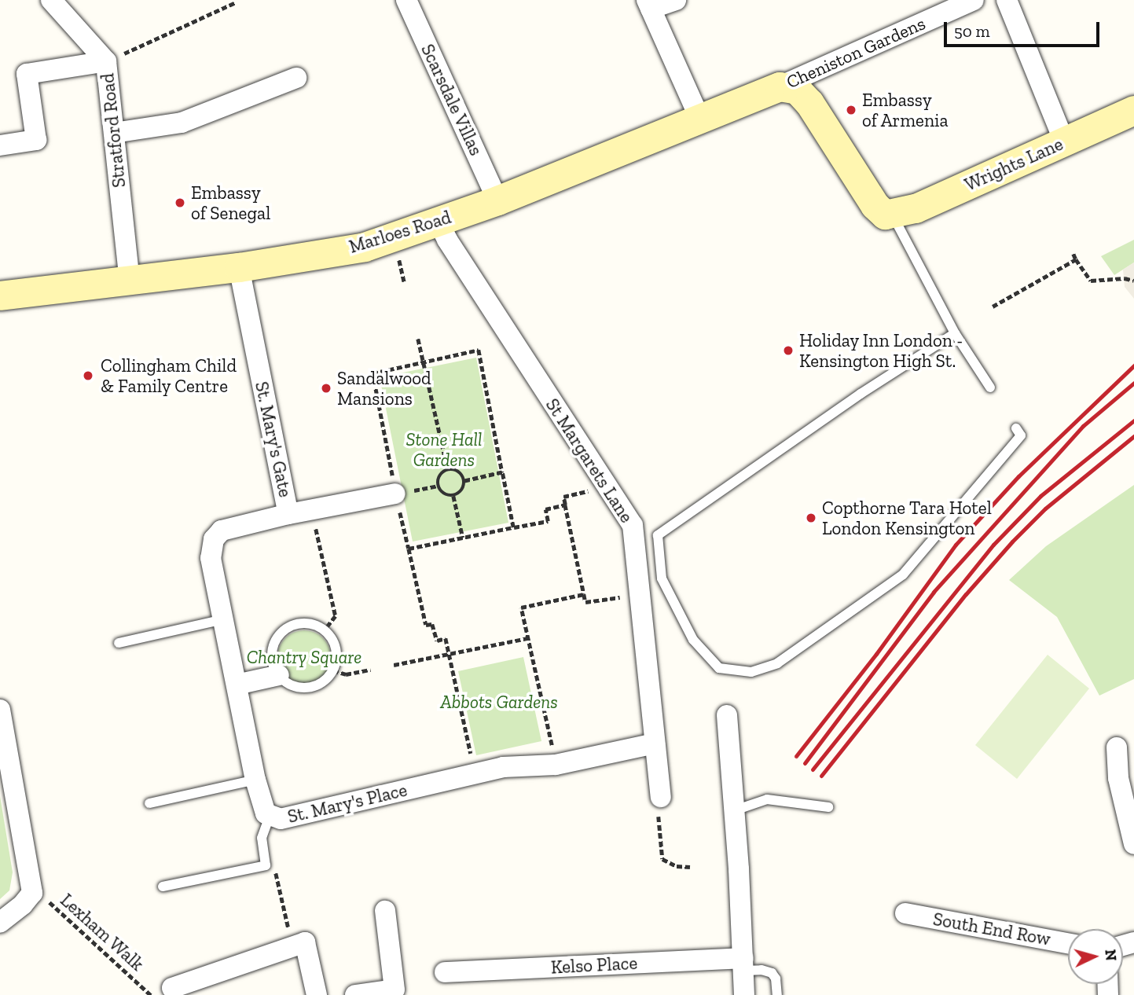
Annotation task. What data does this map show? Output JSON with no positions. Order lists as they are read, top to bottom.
{
  "streets": {
    "street": [
      "Cheniston Gardens",
      "Scarsdale Villas",
      "Stratford Road",
      "Wrights Lane",
      "Marloes Road",
      "St. Mary's Gate",
      "St Margarets Lane",
      "St. Mary's Place",
      "South End Row",
      "Kelso Place"
    ],
    "path": ["Lexham Walk"]
  },
  "crossings": [
    ["Cheniston Gardens", "Wrights Lane"],
    ["Cheniston Gardens", "Marloes Road"],
    ["Scarsdale Villas", "Marloes Road"],
    ["Stratford Road", "Marloes Road"],
    ["Marloes Road", "St. Mary's Gate"],
    ["Marloes Road", "St Margarets Lane"],
    ["St. Mary's Gate", "St. Mary's Place"],
    ["St Margarets Lane", "St. Mary's Place"]
  ],
  "parks": ["Stone Hall Gardens", "Chantry Square", "Abbots Gardens"],
  "places": [
    "Embassy of Armenia",
    "Embassy of Senegal",
    "Holiday Inn London - Kensington High St.",
    "Collingham Child & Family Centre",
    "Sandalwood Mansions",
    "Copthorne Tara Hotel London Kensington"
  ],
  "scale_bar": "50 m",
  "north": "right"
}
